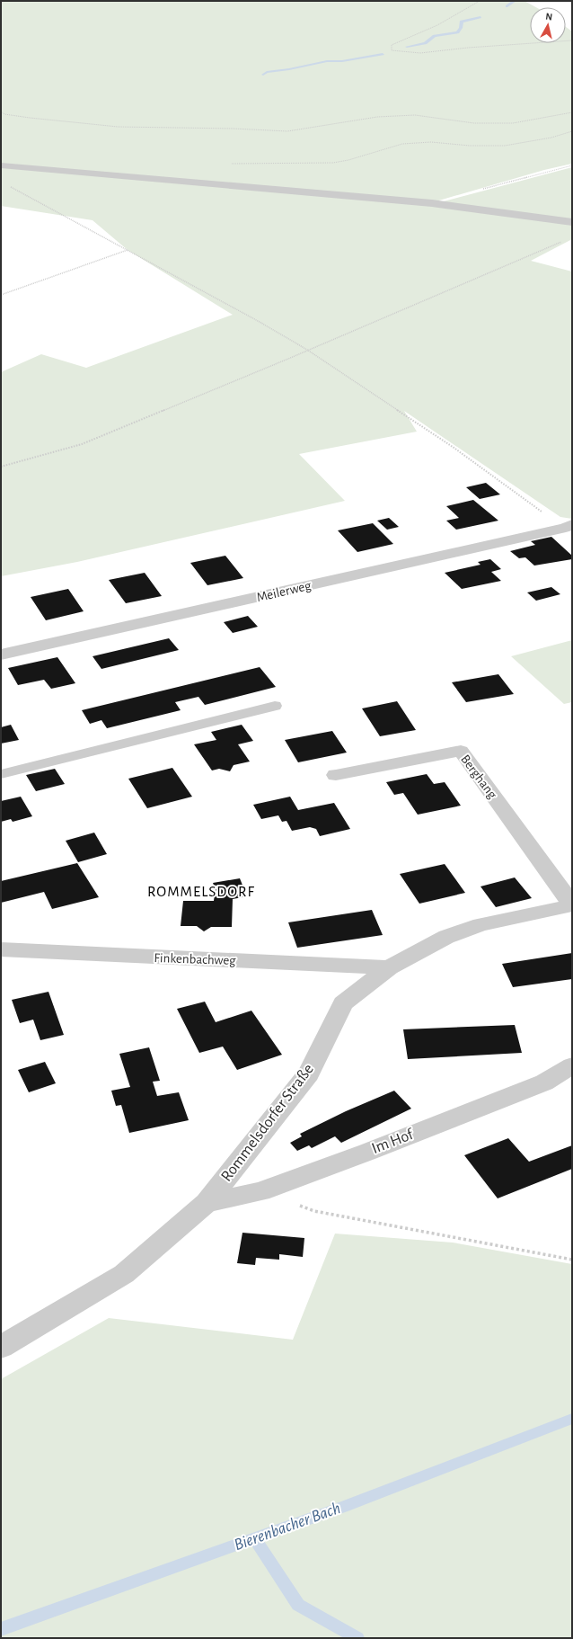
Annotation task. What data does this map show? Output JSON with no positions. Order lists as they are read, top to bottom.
{
  "streets": {
    "street": [
      "Meilerweg",
      "Berghang",
      "Finkenbachweg",
      "Rommelsdorfer Straße",
      "Im Hof"
    ]
  },
  "crossings": [
    ["Berghang", "Rommelsdorfer Straße"],
    ["Finkenbachweg", "Rommelsdorfer Straße"],
    ["Rommelsdorfer Straße", "Im Hof"]
  ],
  "districts": ["ROMMELSDORF"],
  "water": ["Bierenbacher Bach"],
  "north": "top"
}
